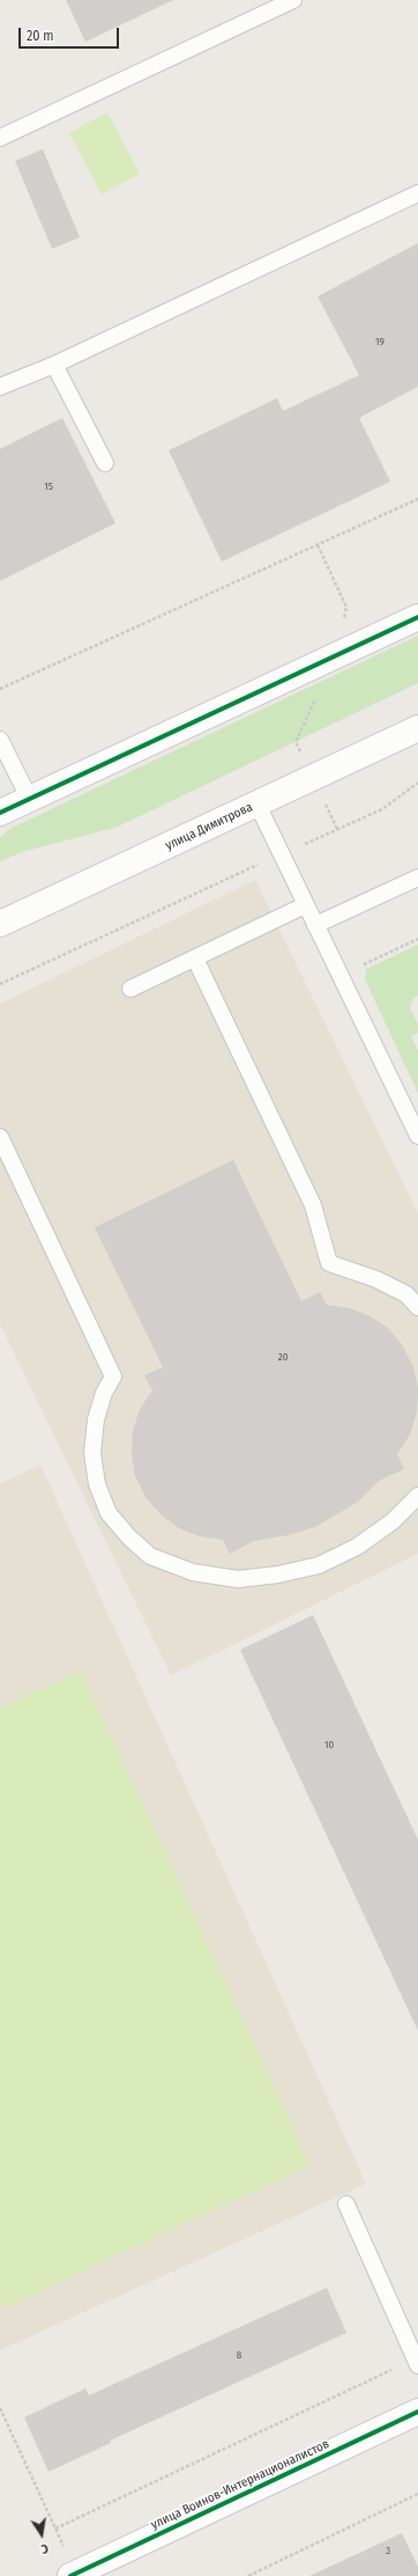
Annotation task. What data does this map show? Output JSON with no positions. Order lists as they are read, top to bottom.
{
  "streets": {
    "street": ["улица Димитрова", "улица Воинов-Интернационалистов"]
  },
  "house_numbers": [
    "19",
    "15",
    "20",
    "10",
    "8",
    "3"
  ],
  "scale_bar": "20 m",
  "north": "bottom"
}
